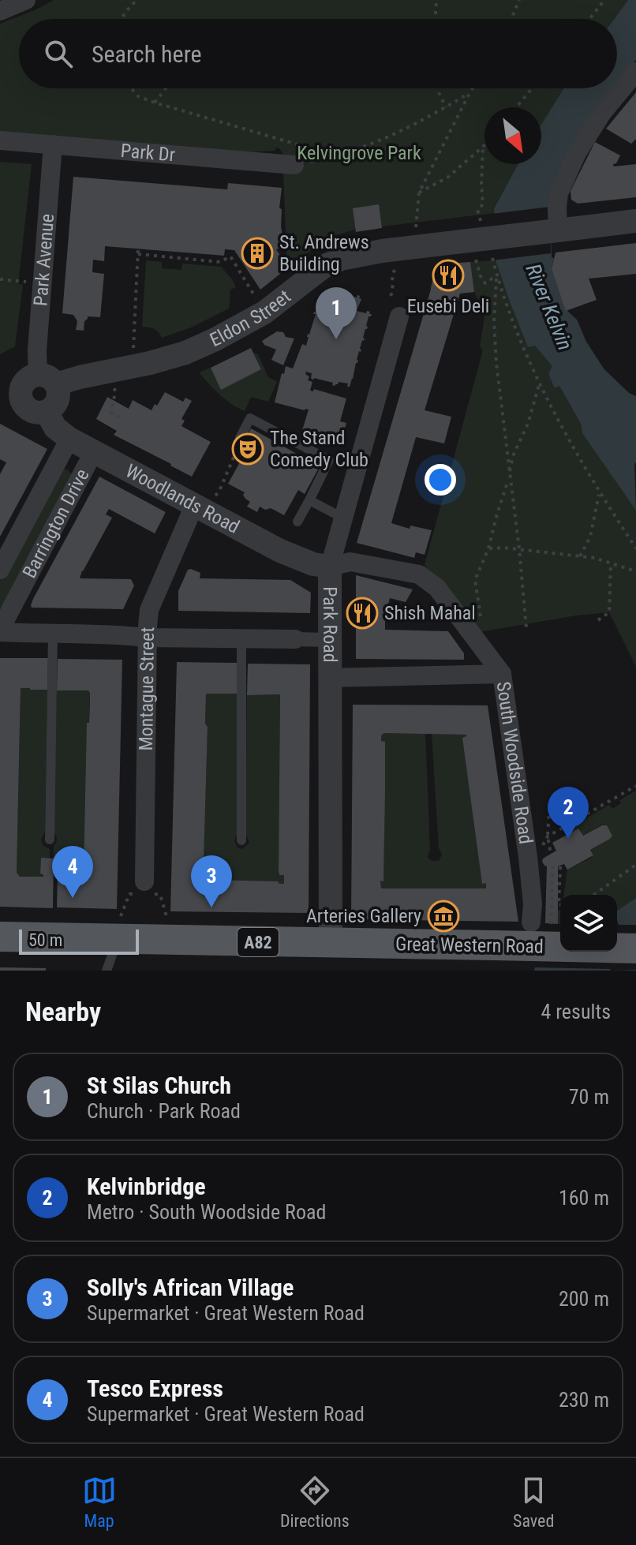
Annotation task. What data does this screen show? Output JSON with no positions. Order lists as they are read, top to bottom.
{
  "streets": {
    "main road": ["A82", "Great Western Road"],
    "street": [
      "Park Dr",
      "Park Avenue",
      "Eldon Street",
      "Woodlands Road",
      "Barrington Drive",
      "Park Road",
      "Montague Street",
      "South Woodside Road"
    ]
  },
  "crossings": [
    ["Park Dr", "Park Avenue"],
    ["Park Avenue", "Eldon Street"],
    ["Park Avenue", "Woodlands Road"],
    ["Eldon Street", "Woodlands Road"],
    ["Woodlands Road", "Barrington Drive"],
    ["Woodlands Road", "Park Road"],
    ["Woodlands Road", "Montague Street"],
    ["Woodlands Road", "South Woodside Road"],
    ["Park Road", "South Woodside Road"],
    ["Park Road", "Great Western Road"]
  ],
  "water": ["River Kelvin"],
  "parks": ["Kelvingrove Park"],
  "places": {
    "building": ["St. Andrews Building"],
    "restaurant": ["Eusebi Deli", "Shish Mahal"],
    "theatre": ["The Stand Comedy Club"],
    "museum": ["Arteries Gallery"]
  },
  "scale_bar": "50 m",
  "north": "bottom right",
  "page": {
    "search": "Search here",
    "pins": [
      "1",
      "2",
      "4",
      "3"
    ],
    "scale": "50 m",
    "heading": ["Nearby", "4 results"],
    "list": [
      {
        "mark": "1",
        "name": "St Silas Church",
        "note": "Church · Park Road",
        "value": "70 m"
      },
      {
        "mark": "2",
        "name": "Kelvinbridge",
        "note": "Metro · South Woodside Road",
        "value": "160 m"
      },
      {
        "mark": "3",
        "name": "Solly's African Village",
        "note": "Supermarket · Great Western Road",
        "value": "200 m"
      },
      {
        "mark": "4",
        "name": "Tesco Express",
        "note": "Supermarket · Great Western Road",
        "value": "230 m"
      }
    ],
    "nav": ["Map", "Directions", "Saved"]
  }
}
